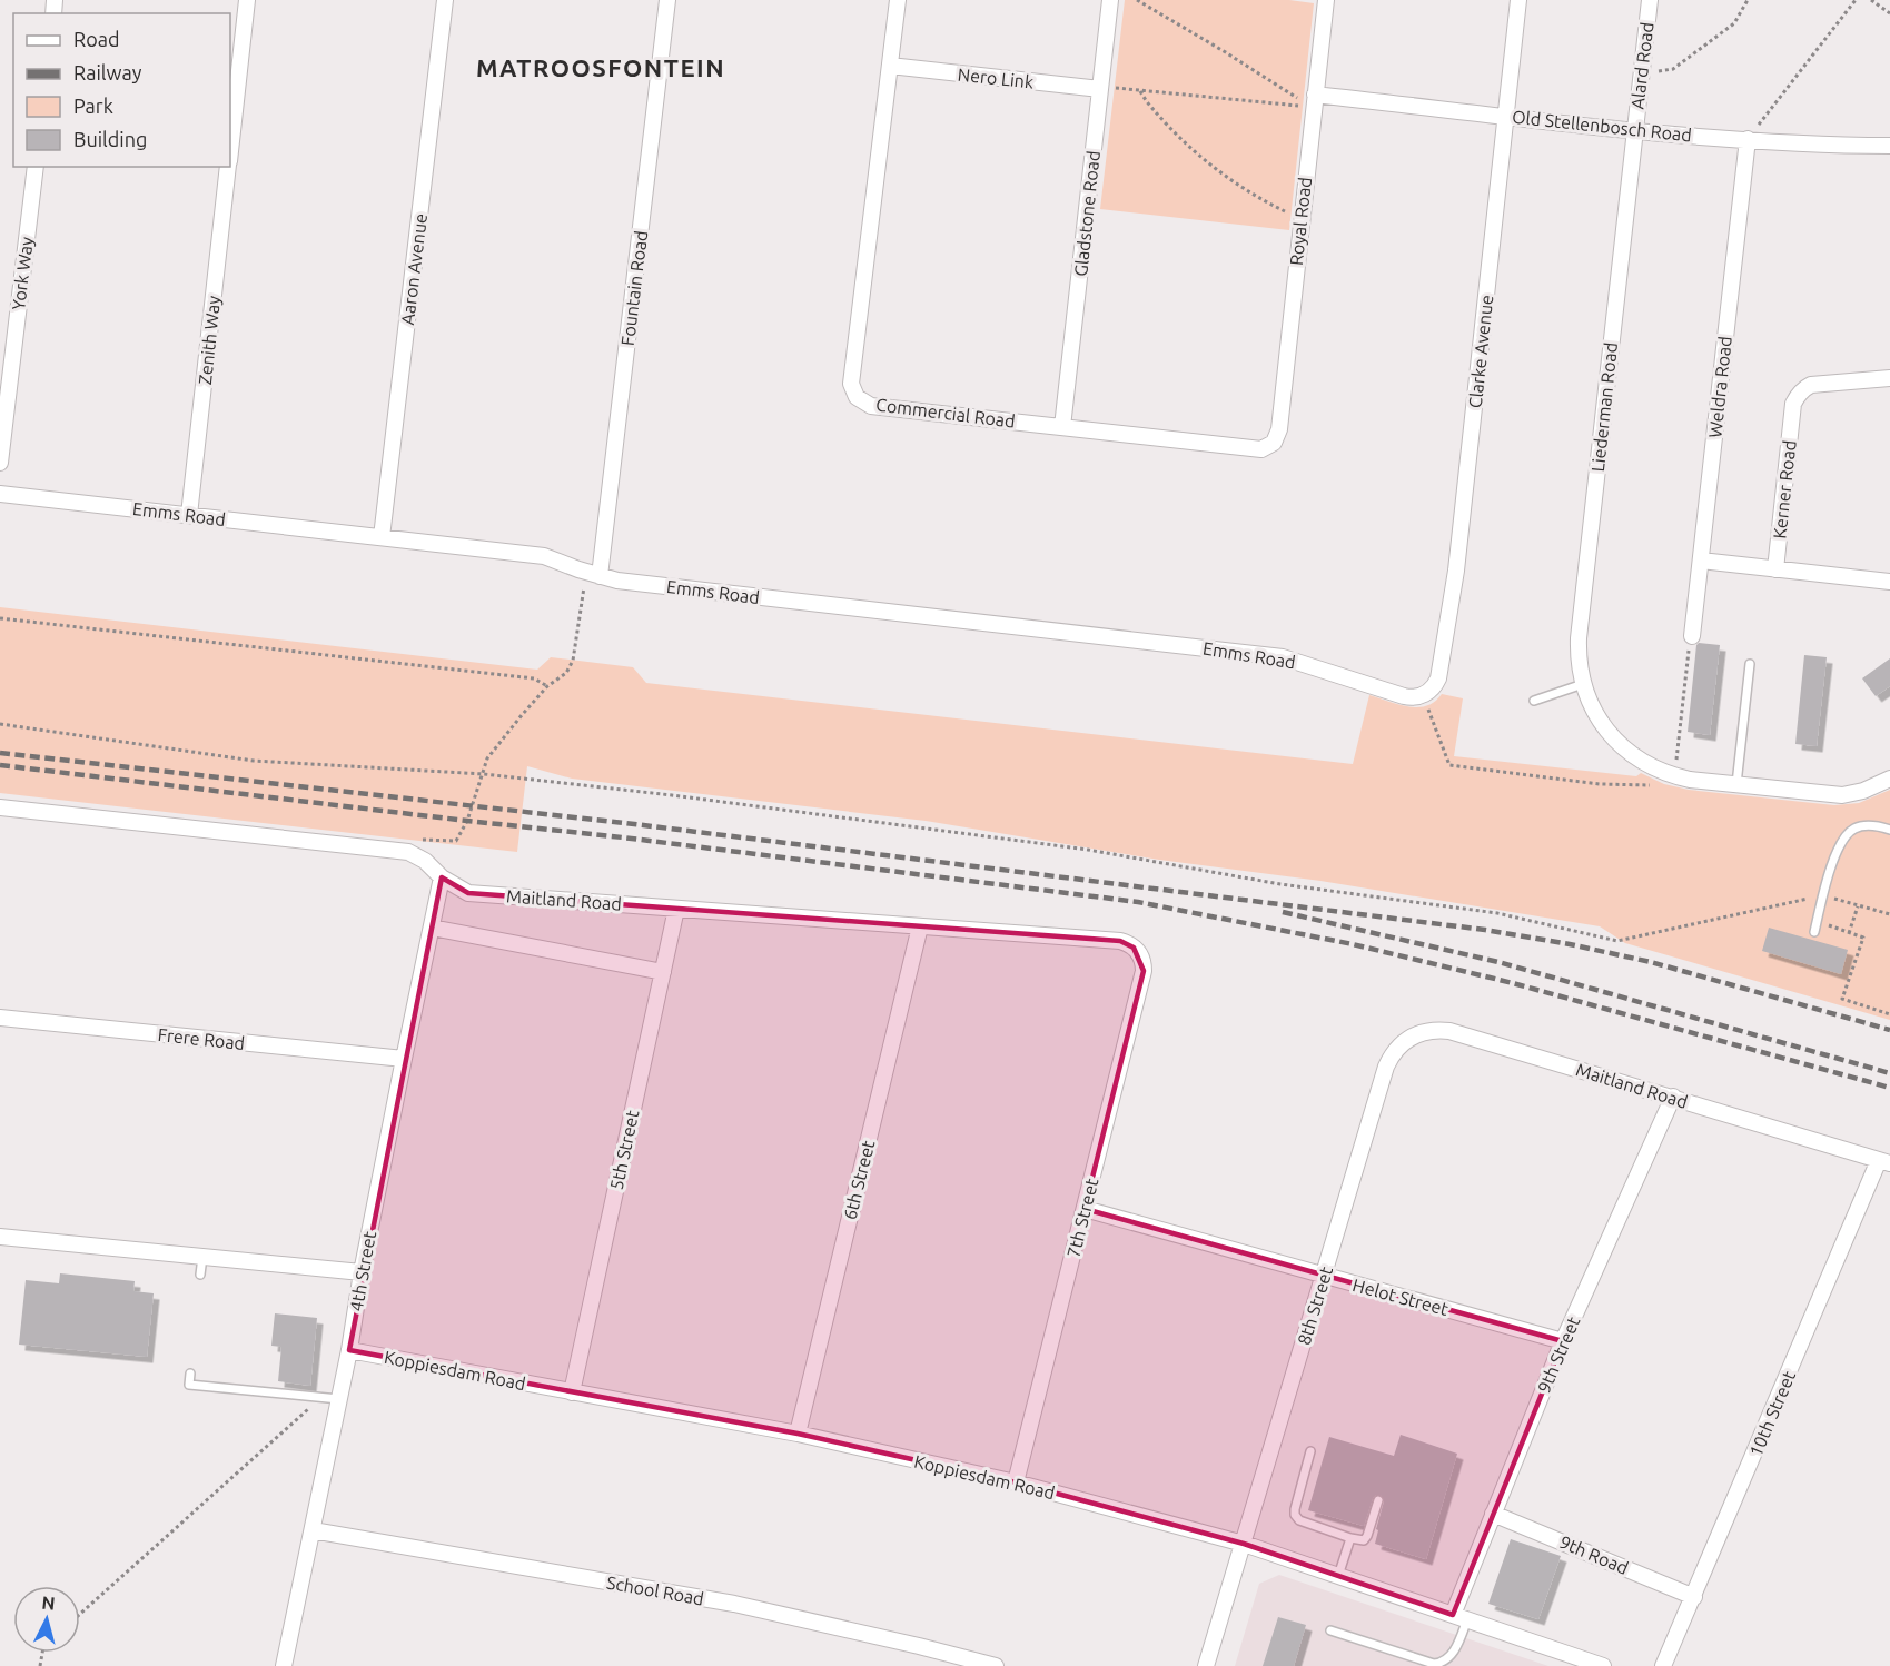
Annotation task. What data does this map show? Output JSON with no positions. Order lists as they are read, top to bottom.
{
  "streets": {
    "street": [
      "Alard Road",
      "Nero Link",
      "Old Stellenbosch Road",
      "Gladstone Road",
      "Royal Road",
      "Aaron Avenue",
      "York Way",
      "Fountain Road",
      "Zenith Way",
      "Clarke Avenue",
      "Weldra Road",
      "Liederman Road",
      "Commercial Road",
      "Kerner Road",
      "Emms Road",
      "Maitland Road",
      "Frere Road",
      "5th Street",
      "6th Street",
      "7th Street",
      "4th Street",
      "Helot Street",
      "8th Street",
      "9th Street",
      "Koppiesdam Road",
      "10th Street",
      "9th Road",
      "School Road"
    ]
  },
  "crossings": [
    ["Alard Road", "Old Stellenbosch Road"],
    ["Alard Road", "Liederman Road"],
    ["Nero Link", "Gladstone Road"],
    ["Nero Link", "Commercial Road"],
    ["Old Stellenbosch Road", "Royal Road"],
    ["Old Stellenbosch Road", "Clarke Avenue"],
    ["Old Stellenbosch Road", "Weldra Road"],
    ["Old Stellenbosch Road", "Liederman Road"],
    ["Gladstone Road", "Commercial Road"],
    ["Royal Road", "Commercial Road"],
    ["Aaron Avenue", "Emms Road"],
    ["Fountain Road", "Emms Road"],
    ["Zenith Way", "Emms Road"],
    ["Clarke Avenue", "Emms Road"],
    ["Maitland Road", "5th Street"],
    ["Maitland Road", "6th Street"],
    ["Maitland Road", "7th Street"],
    ["Maitland Road", "4th Street"],
    ["Maitland Road", "8th Street"],
    ["Maitland Road", "9th Street"],
    ["Maitland Road", "10th Street"],
    ["Frere Road", "4th Street"],
    ["5th Street", "Koppiesdam Road"],
    ["6th Street", "Koppiesdam Road"],
    ["7th Street", "Helot Street"],
    ["7th Street", "Koppiesdam Road"],
    ["4th Street", "Koppiesdam Road"],
    ["4th Street", "School Road"],
    ["Helot Street", "8th Street"],
    ["Helot Street", "9th Street"],
    ["8th Street", "Koppiesdam Road"],
    ["9th Street", "Koppiesdam Road"],
    ["9th Street", "9th Road"],
    ["10th Street", "9th Road"]
  ],
  "districts": ["MATROOSFONTEIN"],
  "legend": [
    "Road",
    "Railway",
    "Park",
    "Building"
  ],
  "north": "top"
}
